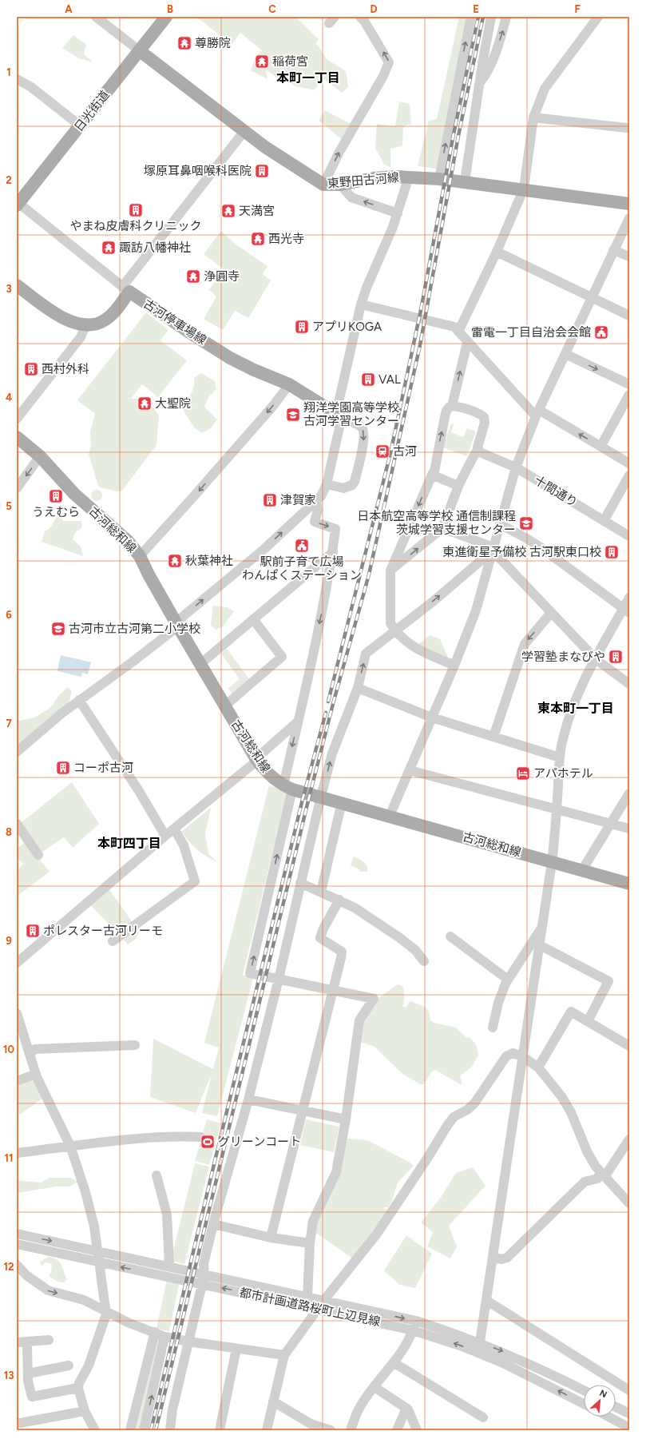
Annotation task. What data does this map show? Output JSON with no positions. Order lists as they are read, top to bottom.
{
  "streets": {
    "main road": [
      "日光街道",
      "東野田古河線",
      "古河停車場線",
      "古河総和線"
    ],
    "street": ["十間通り", "都市計画道路桜町上辺見線"]
  },
  "crossings": [
    ["日光街道", "東野田古河線"]
  ],
  "districts": ["本町一丁目", "東本町一丁目", "本町四丁目"],
  "places": {
    "temple": [
      "尊勝院",
      "稲荷宮",
      "天満宮",
      "西光寺",
      "諏訪八幡神社",
      "浄圓寺",
      "大聖院",
      "秋葉神社"
    ],
    "building": [
      "塚原耳鼻咽喉科医院",
      "やまね皮膚科クリニック",
      "アプリKOGA",
      "西村外科",
      "VAL",
      "うえむら",
      "津賀家",
      "東進衛星予備校 古河駅東口校",
      "学習塾まなびや",
      "コーポ古河",
      "ポレスター古河リーモ"
    ],
    "public building": ["雷電一丁目自治会会館", "駅前子育て広場 わんぱくステーション"],
    "school or university": ["翔洋学園高等学校 古河学習センター", "日本航空高等学校 通信制課程 茨城学習支援センター", "古河市立古河第二小学校"],
    "station": ["古河"],
    "hotel": ["アパホテル"],
    "sports": ["グリーンコート"]
  },
  "north": "top right",
  "grid": {
    "columns": [
      "A",
      "B",
      "C",
      "D",
      "E",
      "F"
    ],
    "rows": [
      "1",
      "2",
      "3",
      "4",
      "5",
      "6",
      "7",
      "8",
      "9",
      "10",
      "11",
      "12",
      "13"
    ]
  }
}
